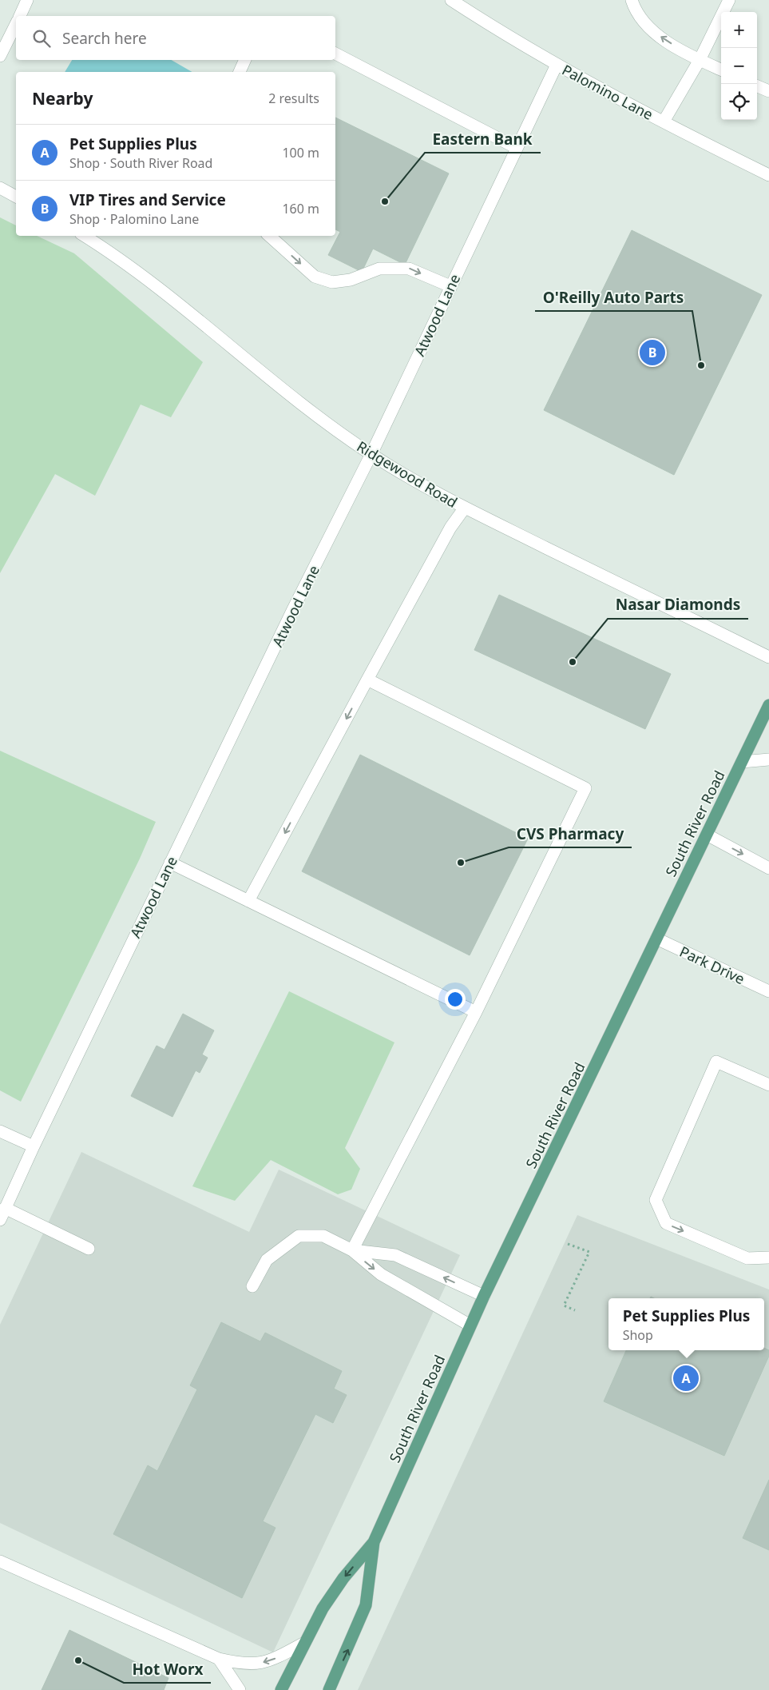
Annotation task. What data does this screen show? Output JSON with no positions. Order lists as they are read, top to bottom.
{
  "streets": {
    "main road": ["South River Road"],
    "street": [
      "Palomino Lane",
      "Atwood Lane",
      "Ridgewood Road",
      "Park Drive"
    ]
  },
  "crossings": [
    ["Palomino Lane", "Atwood Lane"],
    ["Atwood Lane", "Ridgewood Road"],
    ["South River Road", "Park Drive"]
  ],
  "places": [
    "Eastern Bank",
    "O'Reilly Auto Parts",
    "Nasar Diamonds",
    "CVS Pharmacy",
    "Hot Worx"
  ],
  "page": {
    "map_buttons": ["+", "−"],
    "search": "Search here",
    "heading": ["Nearby", "2 results"],
    "list": [
      {
        "mark": "A",
        "name": "Pet Supplies Plus",
        "note": "Shop · South River Road",
        "value": "100 m"
      },
      {
        "mark": "B",
        "name": "VIP Tires and Service",
        "note": "Shop · Palomino Lane",
        "value": "160 m"
      }
    ],
    "pins": ["B", "A"],
    "popup": ["Pet Supplies Plus", "Shop"]
  }
}
